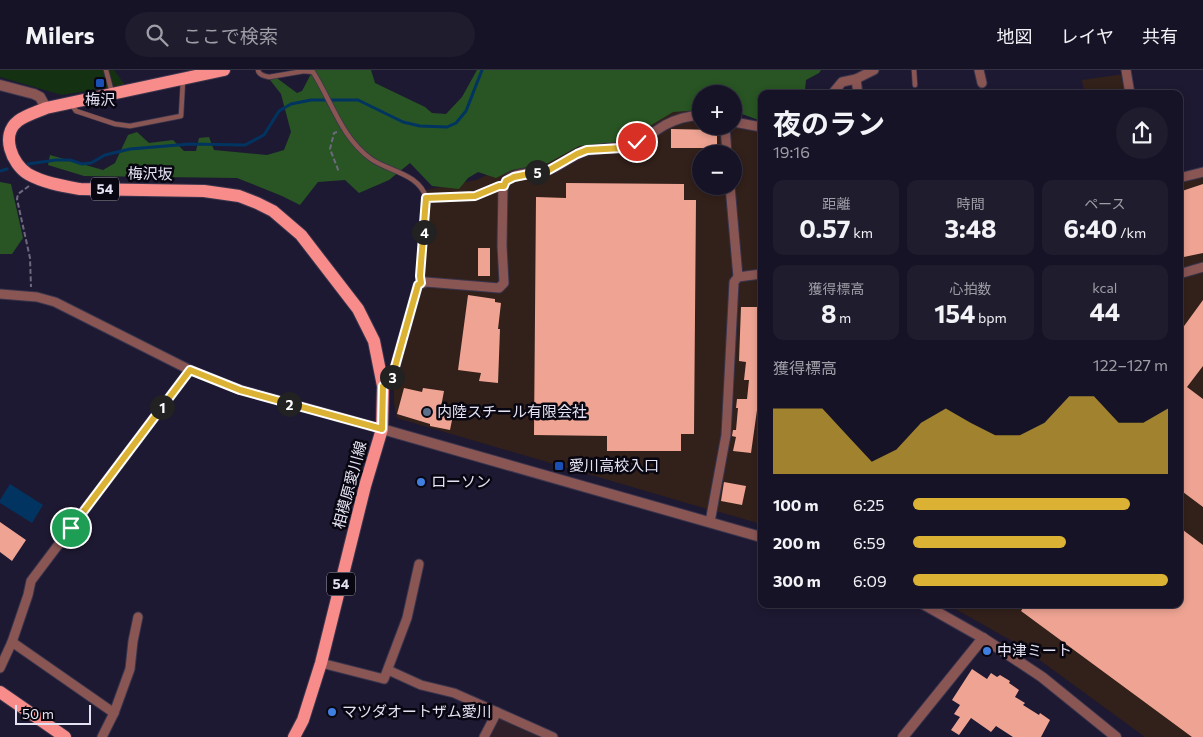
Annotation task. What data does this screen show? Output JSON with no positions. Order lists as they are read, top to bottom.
{
  "streets": {
    "main road": ["梅沢坂", "54", "相模原愛川線"]
  },
  "crossings": [
    ["梅沢坂", "54"],
    ["梅沢坂", "相模原愛川線"]
  ],
  "places": {
    "transit": ["梅沢", "愛川高校入口"],
    "other": [
      "内陸スチール有限会社",
      "ローソン",
      "中津ミート",
      "マツダオートザム愛川"
    ]
  },
  "scale_bar": "50 m",
  "page": {
    "header": "Milers",
    "search": "ここで検索",
    "nav": ["地図", "レイヤ", "共有"],
    "map_buttons": ["+", "−"],
    "heading": ["夜のラン", "19:16"],
    "pins": [
      "5",
      "4",
      "3",
      "2",
      "1"
    ],
    "stats": [
      ["距離", "0.57 km"],
      ["時間", "3:48"],
      ["ペース", "6:40 /km"],
      ["獲得標高", "8 m"],
      ["心拍数", "154 bpm"],
      ["kcal", "44"]
    ],
    "chart": ["獲得標高", "122–127 m"],
    "list": [
      {
        "name": "100 m",
        "note": "6:25"
      },
      {
        "name": "200 m",
        "note": "6:59"
      },
      {
        "name": "300 m",
        "note": "6:09"
      }
    ],
    "scale": "50 m"
  }
}
